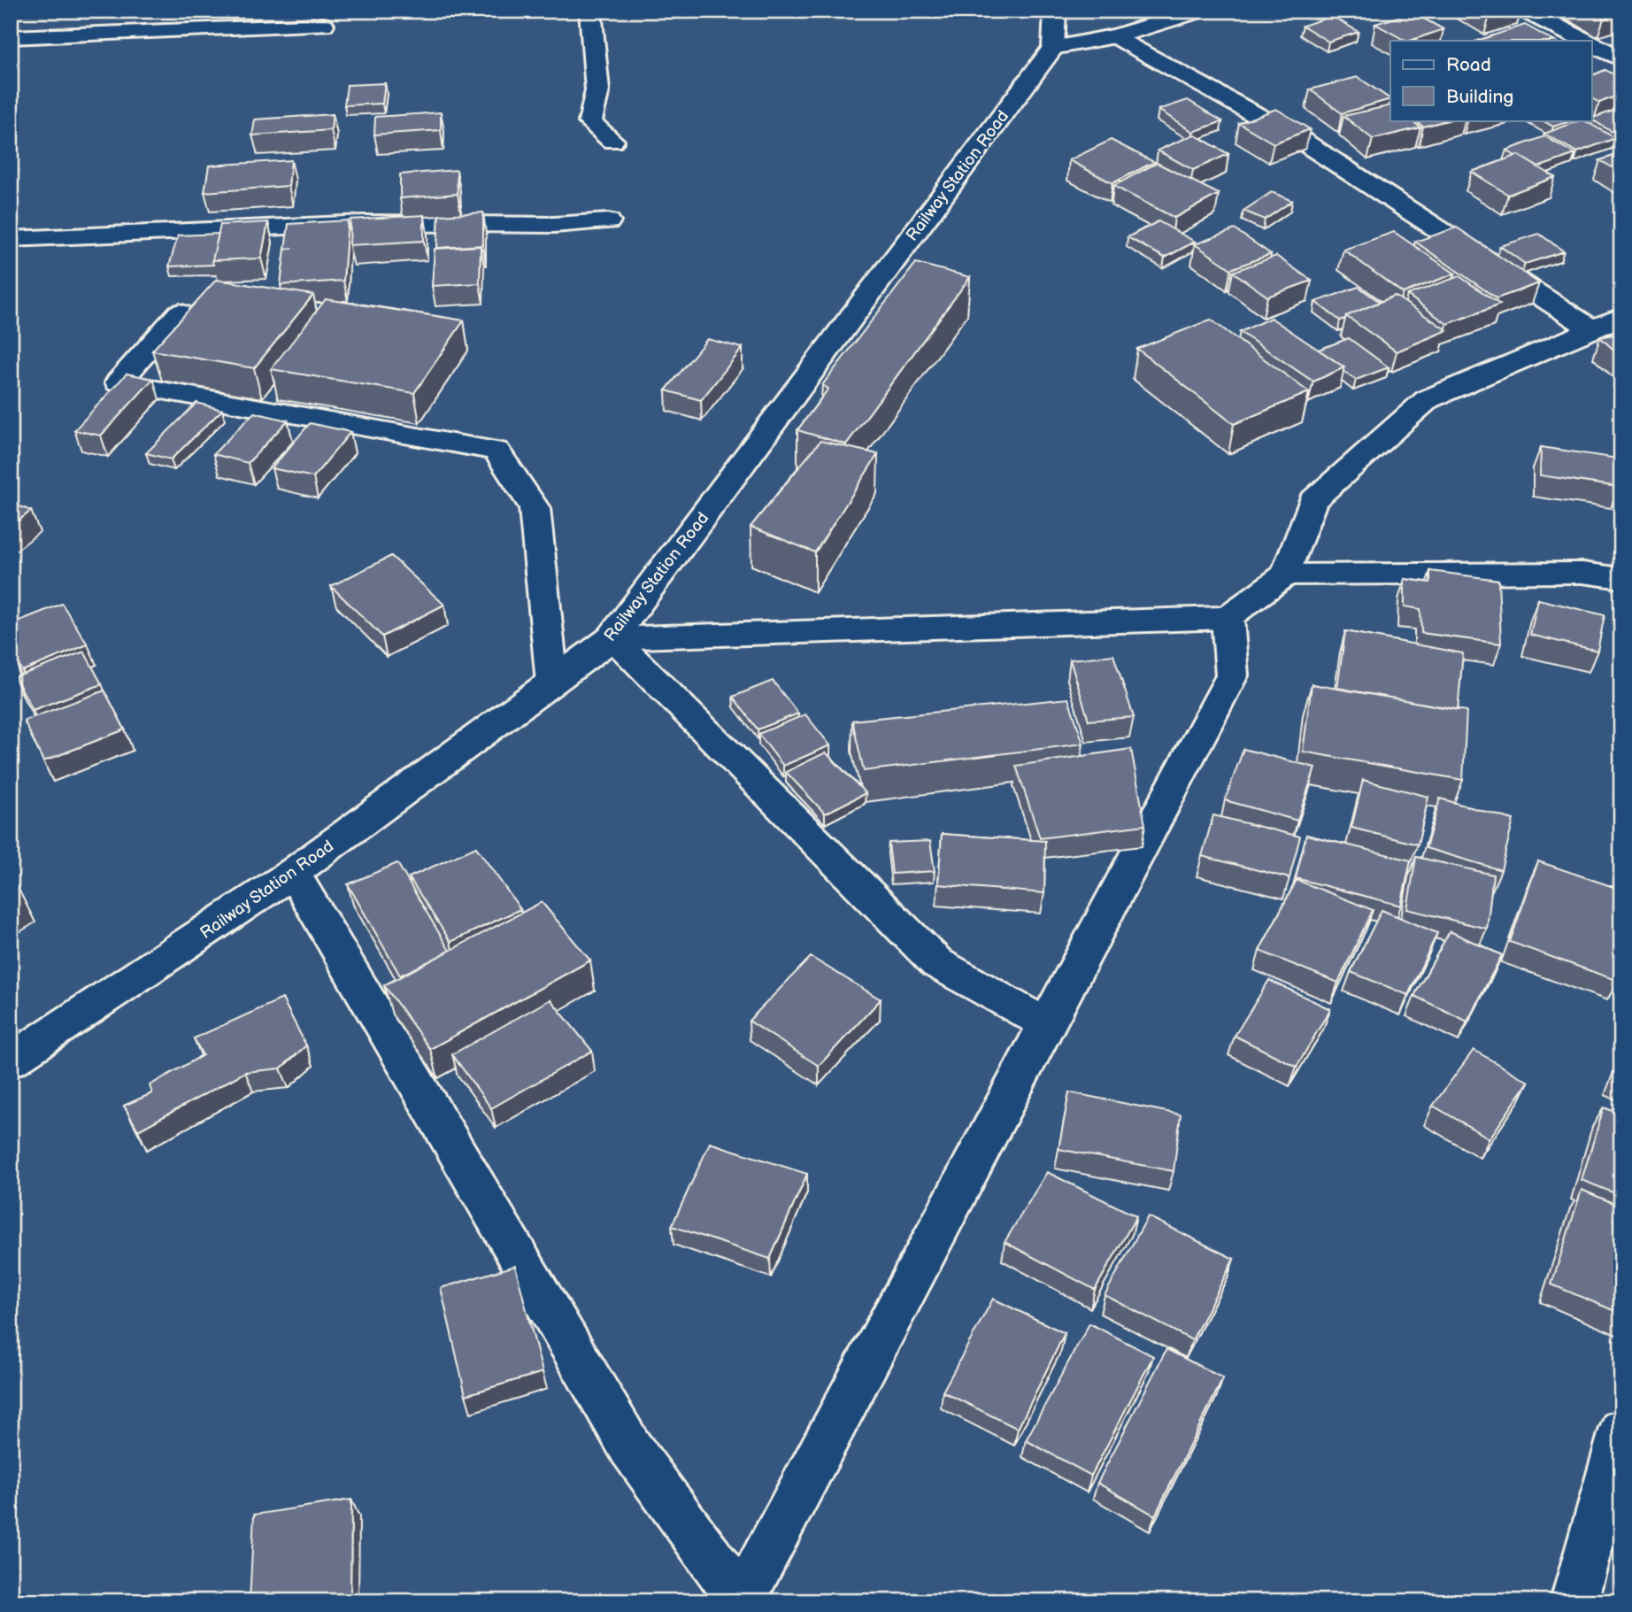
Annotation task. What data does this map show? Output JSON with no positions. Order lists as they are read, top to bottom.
{
  "streets": {
    "street": ["Railway Station Road"]
  },
  "legend": ["Road", "Building"]
}
